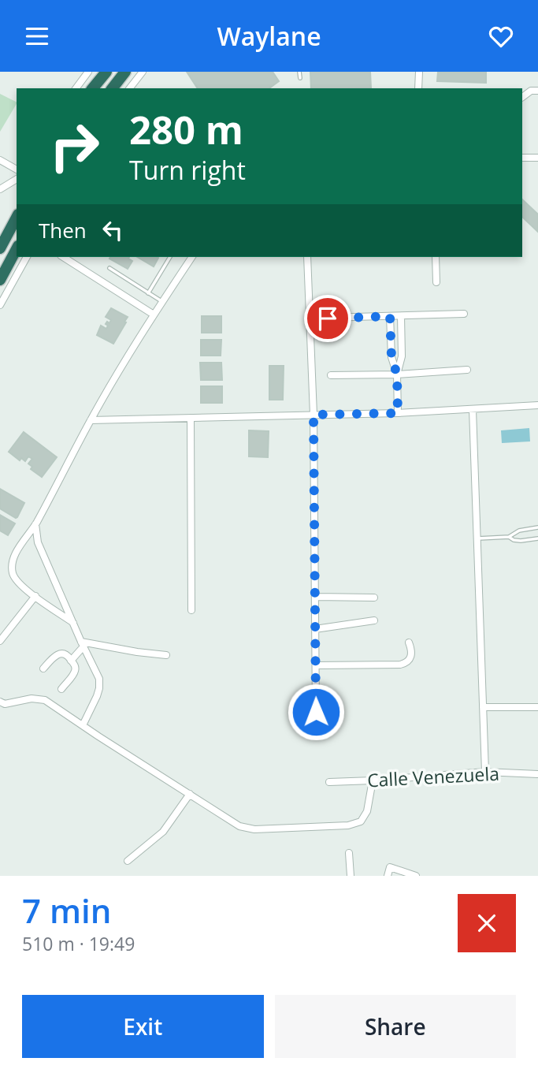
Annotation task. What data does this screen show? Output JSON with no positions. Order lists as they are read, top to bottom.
{
  "streets": {
    "street": ["Calle Venezuela"]
  },
  "page": {
    "header": "Waylane",
    "turn": ["280 m", "Turn right"],
    "then": "Then",
    "heading": ["7 min", "510 m · 19:49"],
    "buttons": ["Exit", "Share"]
  }
}
